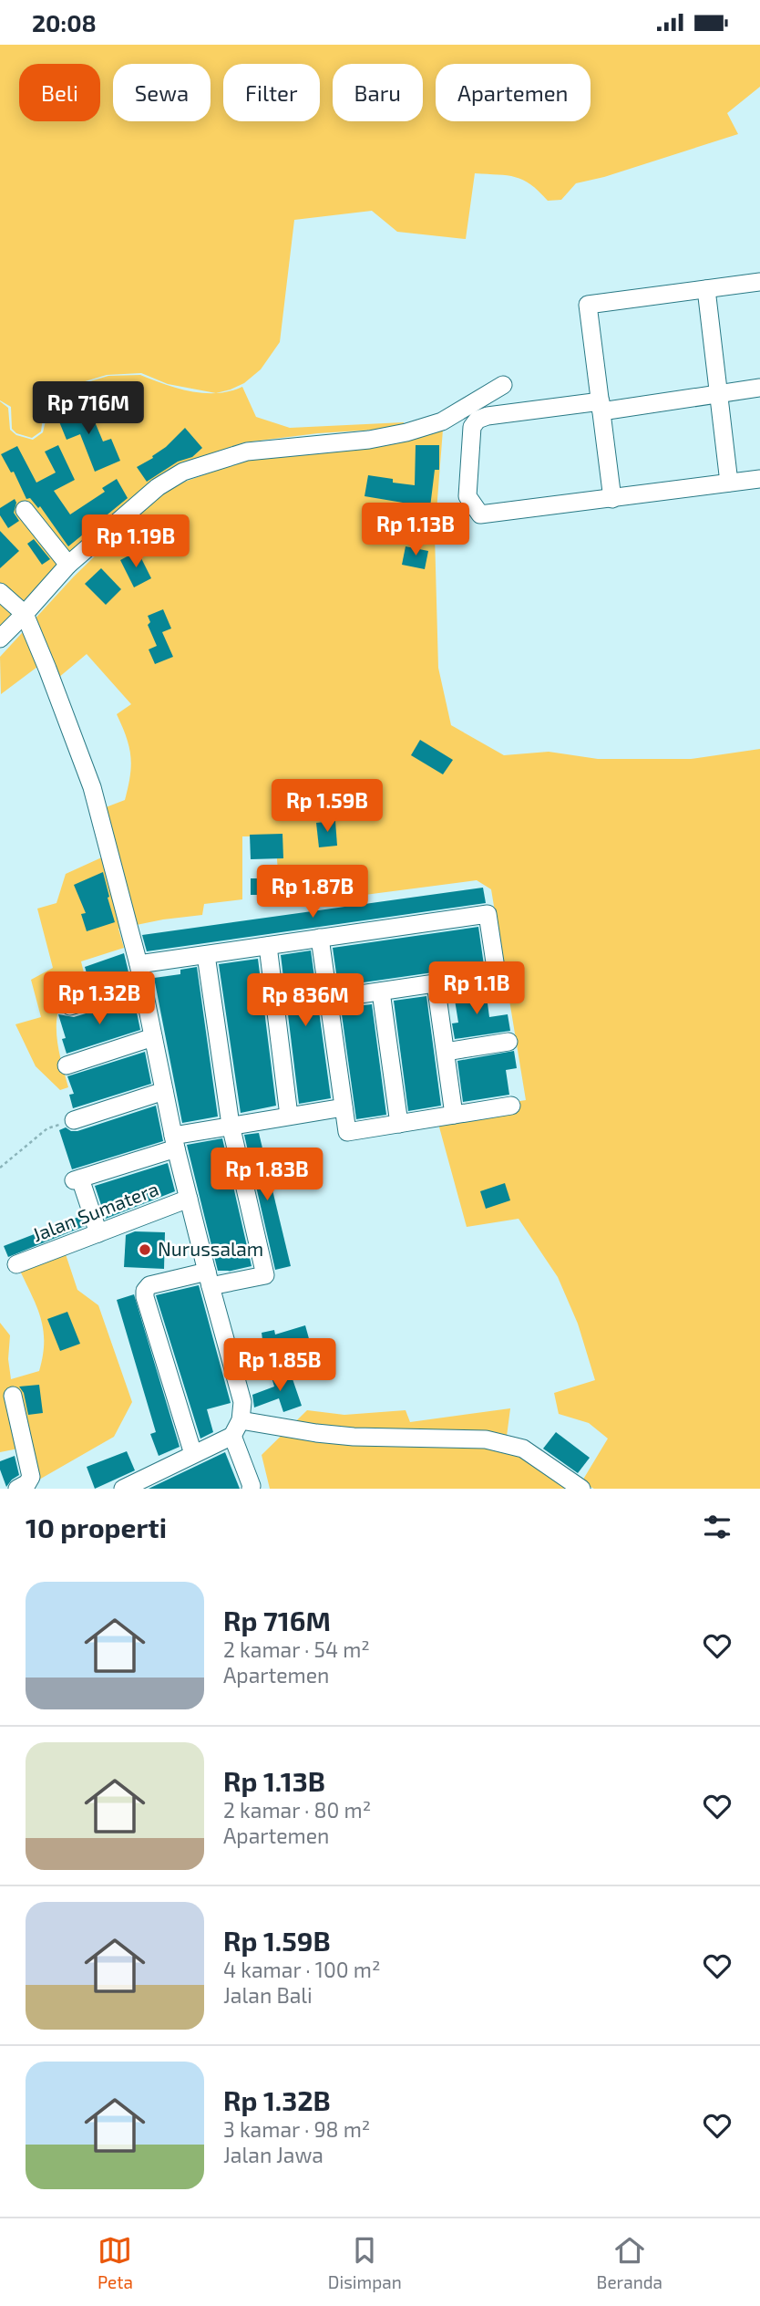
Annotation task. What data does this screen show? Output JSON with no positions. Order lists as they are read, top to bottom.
{
  "streets": {
    "street": ["Jalan Sumatera"]
  },
  "places": ["Nurussalam"],
  "page": {
    "status": "20:08",
    "chip": [
      "Beli",
      "Sewa",
      "Filter",
      "Baru",
      "Apartemen"
    ],
    "price": [
      "Rp 716M",
      "Rp 1.13B",
      "Rp 1.19B",
      "Rp 1.59B",
      "Rp 1.87B",
      "Rp 1.1B",
      "Rp 1.32B",
      "Rp 836M",
      "Rp 1.83B",
      "Rp 1.85B"
    ],
    "heading": "10 properti",
    "list": [
      {
        "name": "Rp 716M",
        "note": "2 kamar · 54 m² · Apartemen"
      },
      {
        "name": "Rp 1.13B",
        "note": "2 kamar · 80 m² · Apartemen"
      },
      {
        "name": "Rp 1.59B",
        "note": "4 kamar · 100 m² · Jalan Bali"
      },
      {
        "name": "Rp 1.32B",
        "note": "3 kamar · 98 m² · Jalan Jawa"
      }
    ],
    "tabs": ["Peta", "Disimpan", "Beranda"]
  }
}
